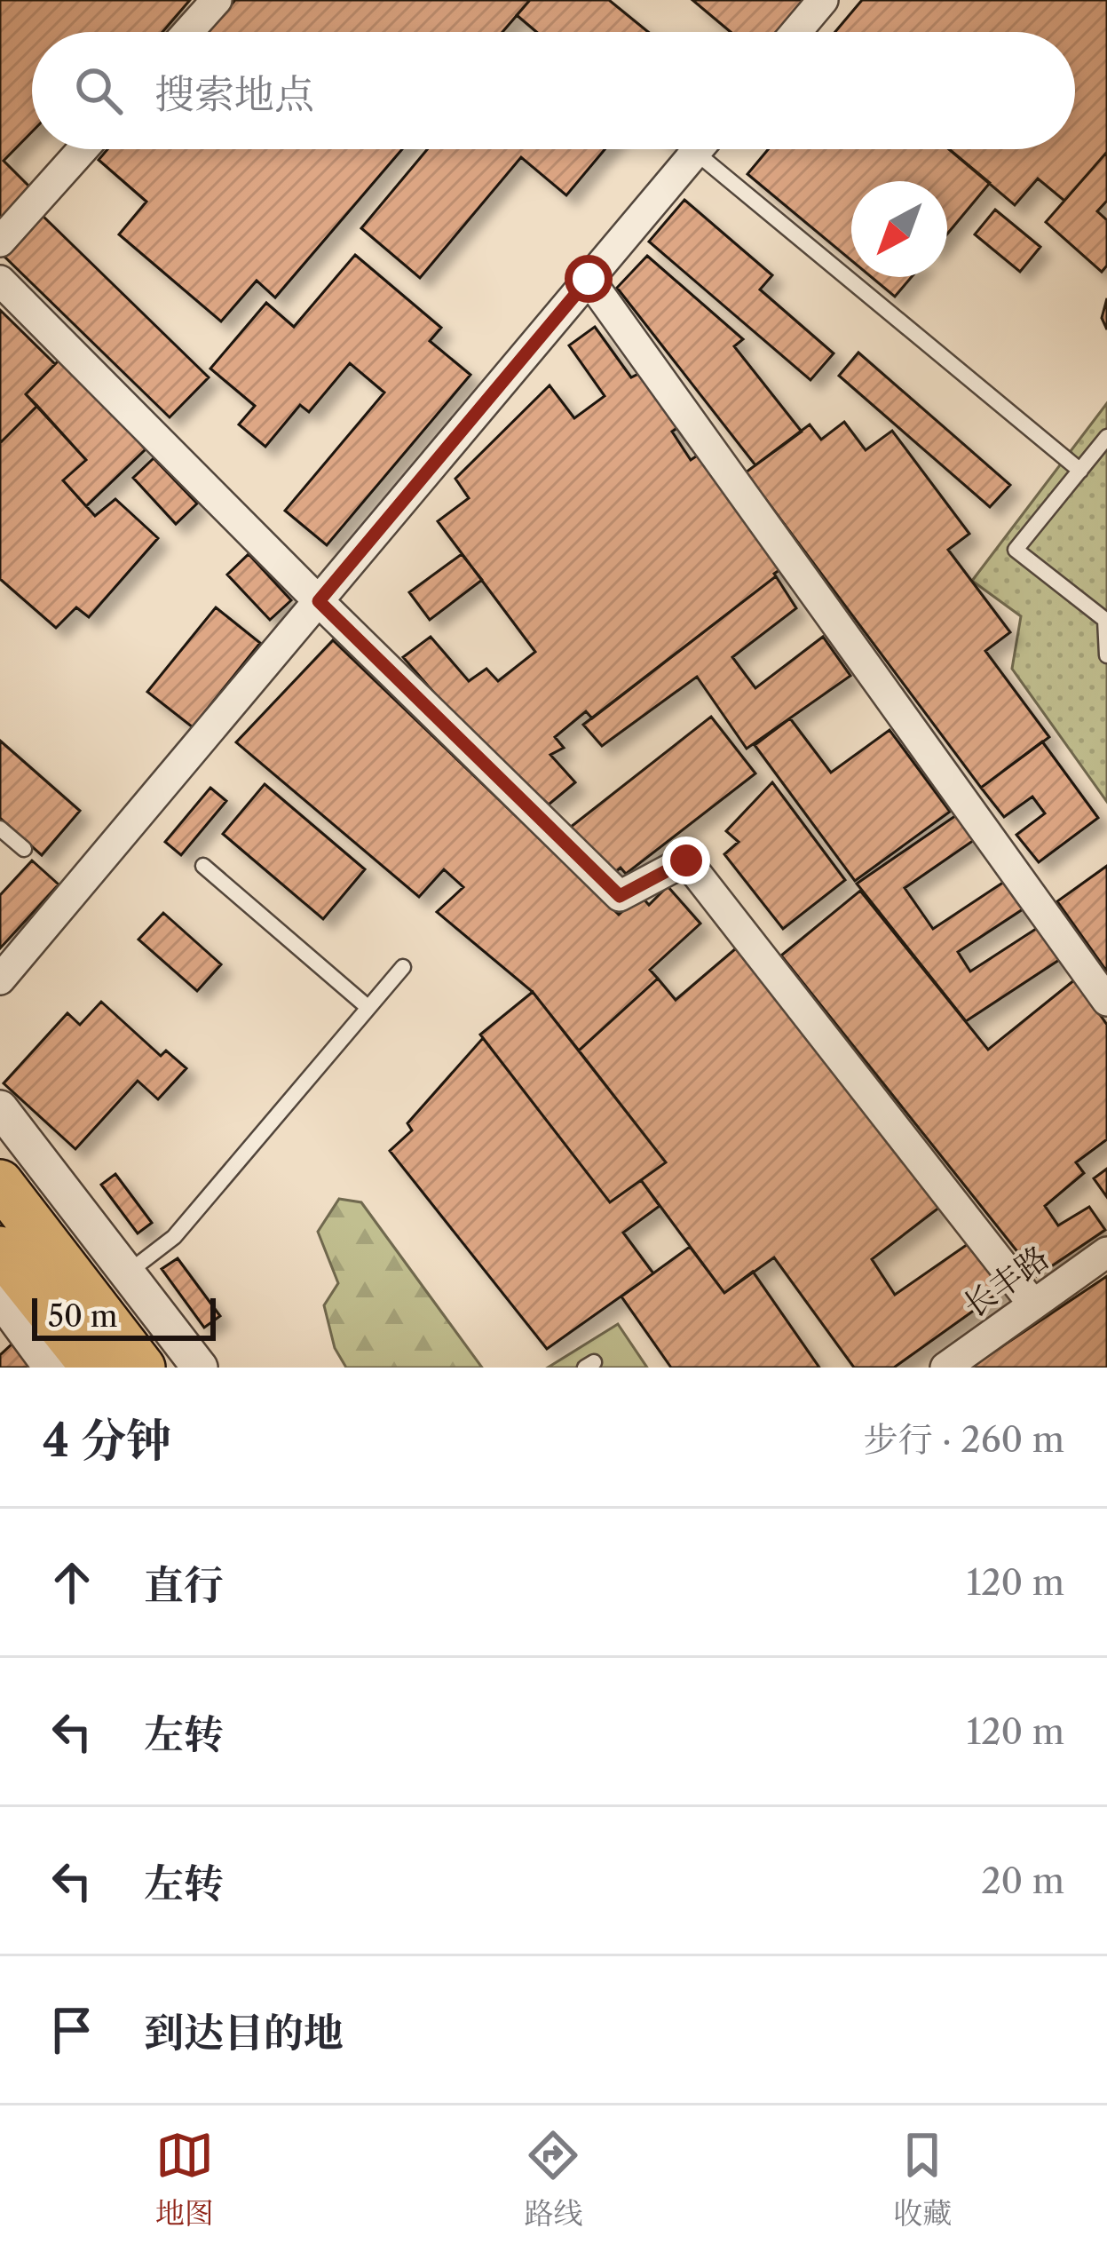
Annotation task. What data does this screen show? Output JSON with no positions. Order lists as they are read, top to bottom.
{
  "streets": {
    "street": ["长丰路"]
  },
  "scale_bar": "50 m",
  "north": "bottom left",
  "page": {
    "search": "搜索地点",
    "scale": "50 m",
    "heading": ["4 分钟", "步行 · 260 m"],
    "list": [
      ["直行", "120 m"],
      ["左转", "120 m"],
      ["左转", "20 m"],
      "到达目的地"
    ],
    "nav": ["地图", "路线", "收藏"]
  }
}
